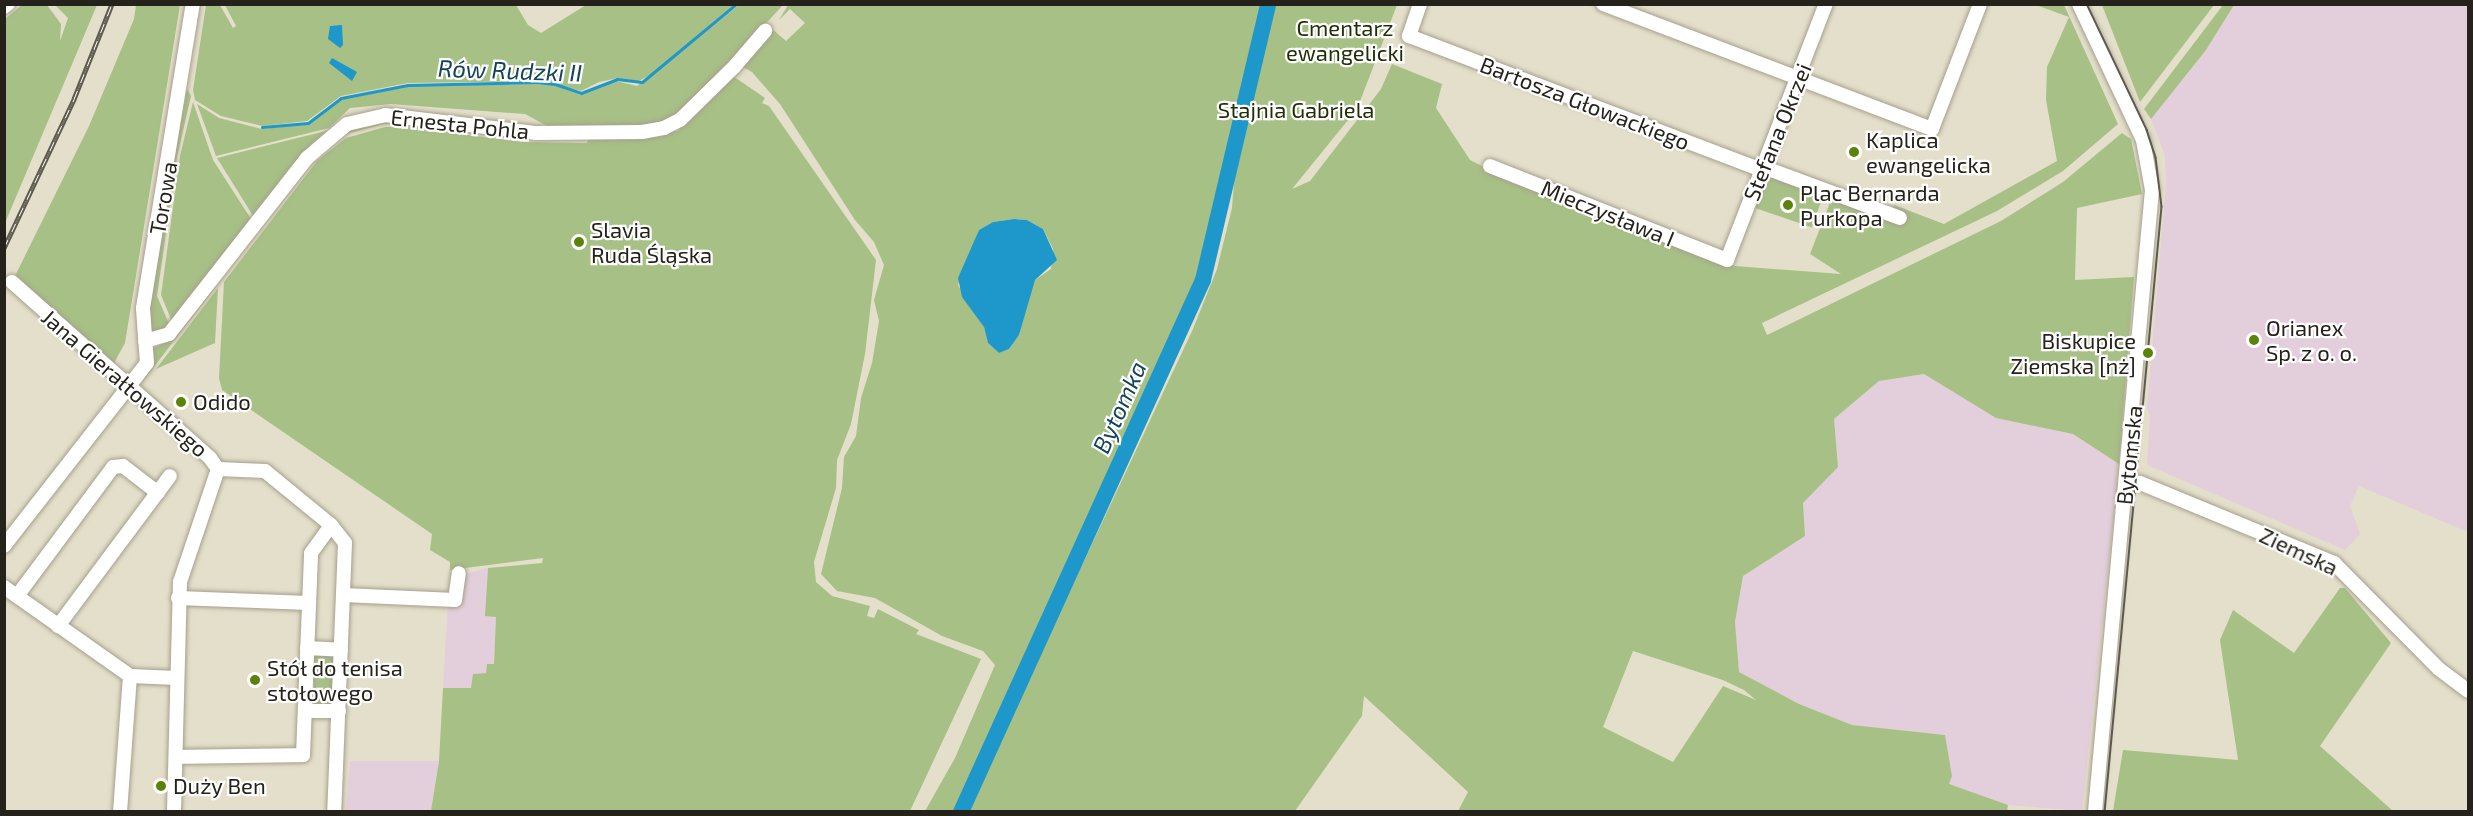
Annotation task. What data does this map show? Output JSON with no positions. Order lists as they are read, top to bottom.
{
  "streets": {
    "street": [
      "Bartosza Głowackiego",
      "Ernesta Pohla",
      "Stefana Okrzei",
      "Torowa",
      "Mieczysława I",
      "Jana Gierałtowskiego",
      "Bytomska",
      "Ziemska"
    ]
  },
  "crossings": [
    ["Bartosza Głowackiego", "Stefana Okrzei"],
    ["Ernesta Pohla", "Torowa"],
    ["Stefana Okrzei", "Mieczysława I"],
    ["Torowa", "Jana Gierałtowskiego"],
    ["Bytomska", "Ziemska"]
  ],
  "water": ["Rów Rudzki II", "Bytomka"],
  "parks": ["Cmentarz ewangelicki", "Stajnia Gabriela"],
  "places": [
    "Kaplica ewangelicka",
    "Plac Bernarda Purkopa",
    "Slavia Ruda Śląska",
    "Orianex Sp. z o. o.",
    "Biskupice Ziemska [nż]",
    "Odido",
    "Stół do tenisa stołowego",
    "Duży Ben"
  ]
}
